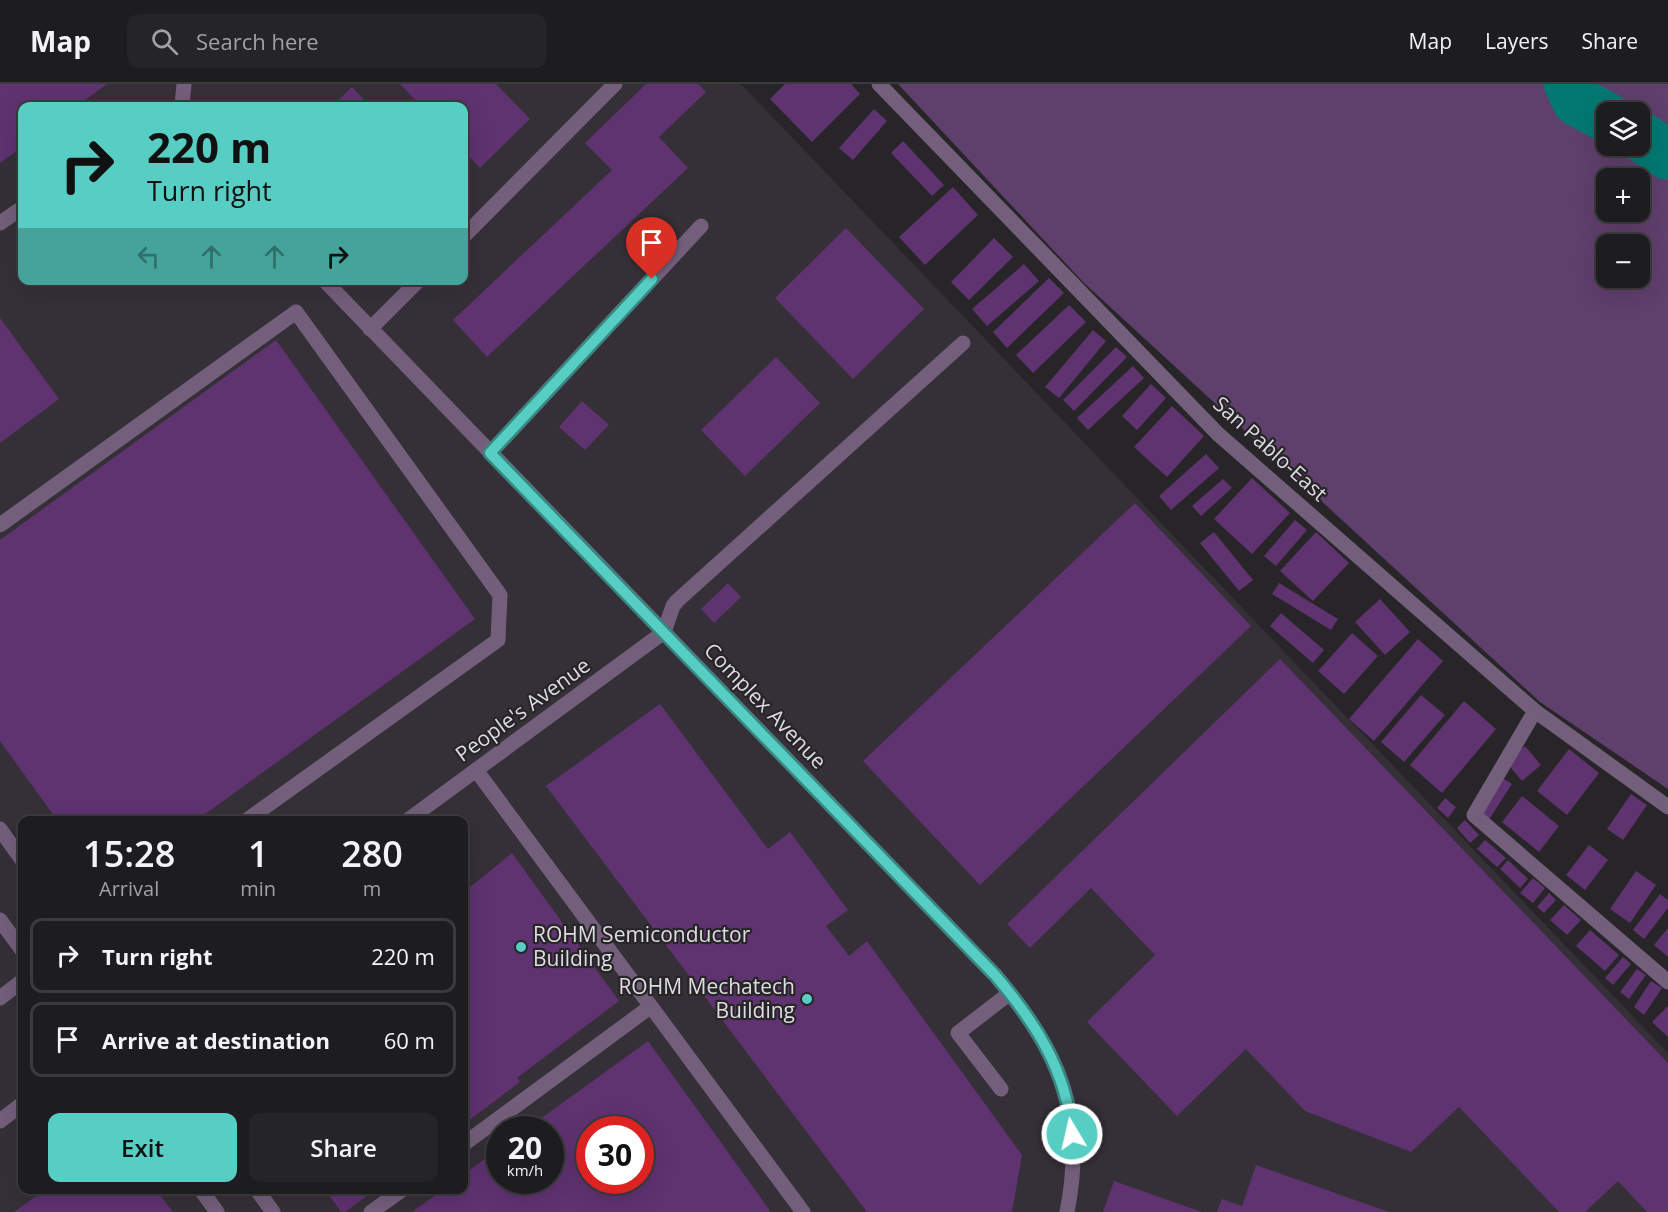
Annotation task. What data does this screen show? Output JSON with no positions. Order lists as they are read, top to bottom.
{
  "streets": {
    "street": ["San Pablo-East", "Complex Avenue", "People's Avenue"]
  },
  "crossings": [
    ["Complex Avenue", "People's Avenue"]
  ],
  "places": ["ROHM Semiconductor Building", "ROHM Mechatech Building"],
  "page": {
    "header": "Map",
    "search": "Search here",
    "nav": ["Map", "Layers", "Share"],
    "map_buttons": ["+", "−"],
    "turn": ["220 m", "Turn right"],
    "eta": [
      "15:28",
      "Arrival",
      "1",
      "min",
      "280",
      "m"
    ],
    "list": [
      {
        "name": "Turn right",
        "value": "220 m"
      },
      {
        "name": "Arrive at destination",
        "value": "60 m"
      }
    ],
    "buttons": ["Exit", "Share"],
    "speed": "20 km/h",
    "limit": "30"
  }
}
